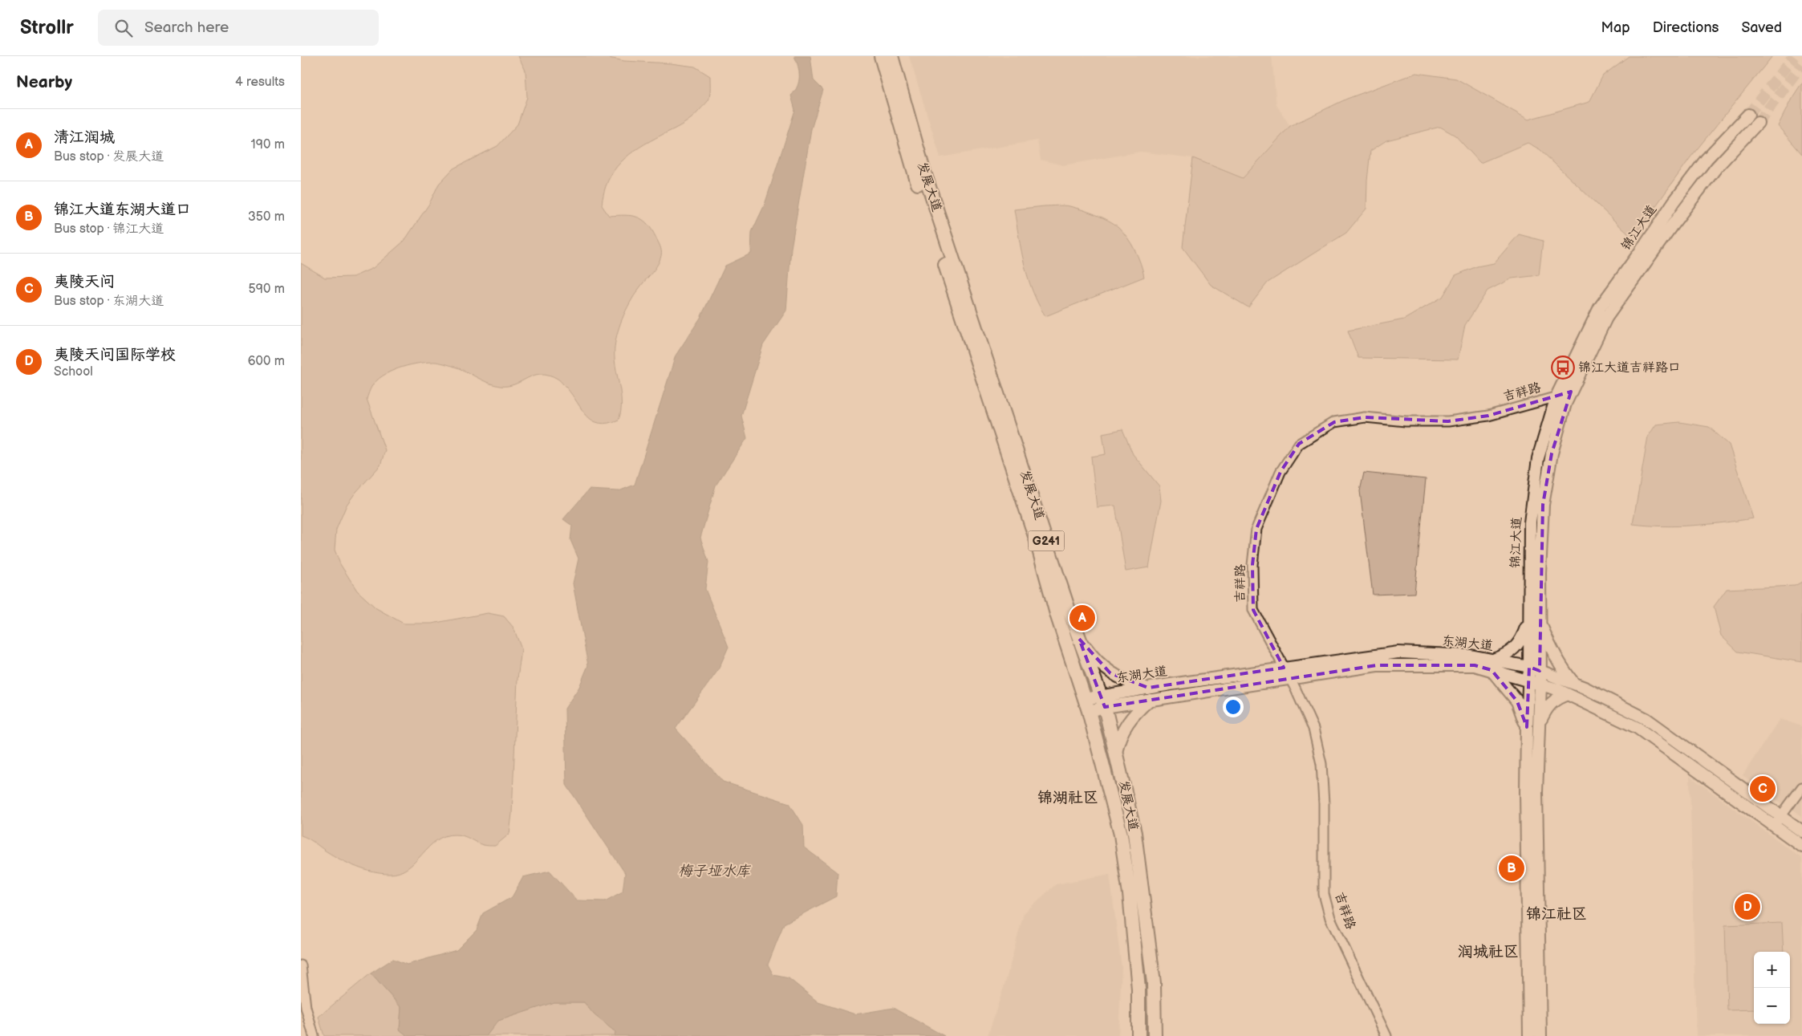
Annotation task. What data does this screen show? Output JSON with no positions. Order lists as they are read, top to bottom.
{
  "streets": {
    "highway": ["发展大道", "G241"],
    "main road": ["锦江大道", "东湖大道"],
    "street": ["吉祥路"]
  },
  "crossings": [
    ["发展大道", "东湖大道"],
    ["锦江大道", "吉祥路"],
    ["锦江大道", "东湖大道"],
    ["吉祥路", "东湖大道"]
  ],
  "districts": ["锦湖社区", "锦江社区", "润城社区"],
  "water": ["梅子垭水库"],
  "places": {
    "bus stop": ["锦江大道吉祥路口"]
  },
  "page": {
    "header": "Strollr",
    "search": "Search here",
    "nav": ["Map", "Directions", "Saved"],
    "heading": ["Nearby", "4 results"],
    "list": [
      {
        "mark": "A",
        "name": "清江润城",
        "note": "Bus stop · 发展大道",
        "value": "190 m"
      },
      {
        "mark": "B",
        "name": "锦江大道东湖大道口",
        "note": "Bus stop · 锦江大道",
        "value": "350 m"
      },
      {
        "mark": "C",
        "name": "夷陵天问",
        "note": "Bus stop · 东湖大道",
        "value": "590 m"
      },
      {
        "mark": "D",
        "name": "夷陵天问国际学校",
        "note": "School",
        "value": "600 m"
      }
    ],
    "pins": [
      "A",
      "C",
      "B",
      "D"
    ],
    "map_buttons": ["+", "−"]
  }
}
